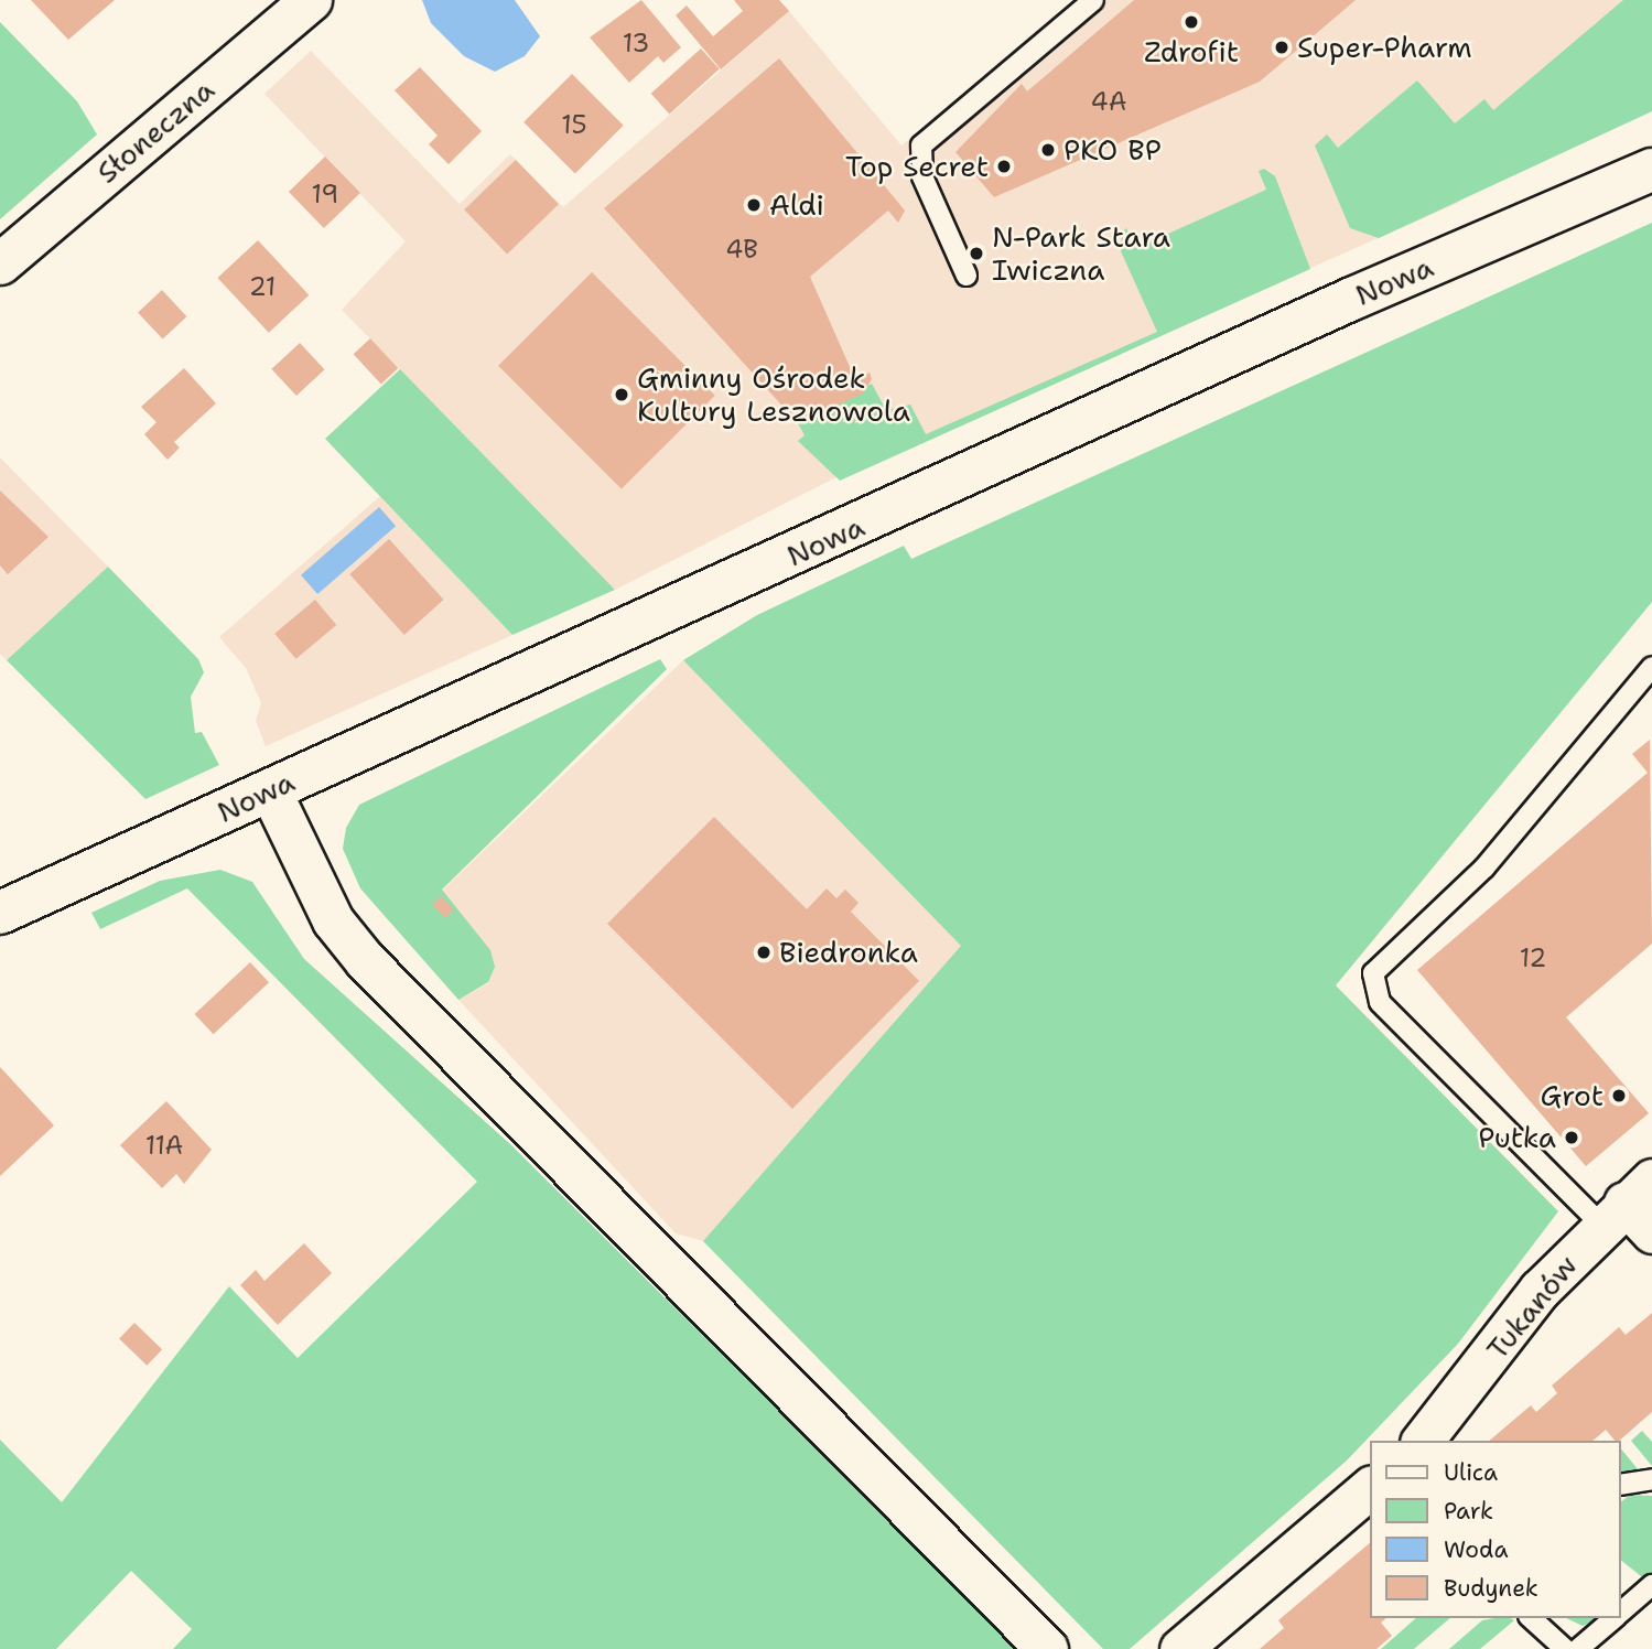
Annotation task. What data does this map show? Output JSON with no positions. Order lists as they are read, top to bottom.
{
  "streets": {
    "main road": ["Nowa"],
    "street": ["Słoneczna", "Tukanów"]
  },
  "places": [
    "Zdrofit",
    "Super-Pharm",
    "PKO BP",
    "Top Secret",
    "Aldi",
    "N-Park Stara Iwiczna",
    "Gminny Ośrodek Kultury Lesznowola",
    "Biedronka",
    "Grot",
    "Putka"
  ],
  "house_numbers": [
    "13",
    "4A",
    "15",
    "19",
    "4B",
    "21",
    "12",
    "11A"
  ],
  "legend": [
    "Ulica",
    "Park",
    "Woda",
    "Budynek"
  ]
}
